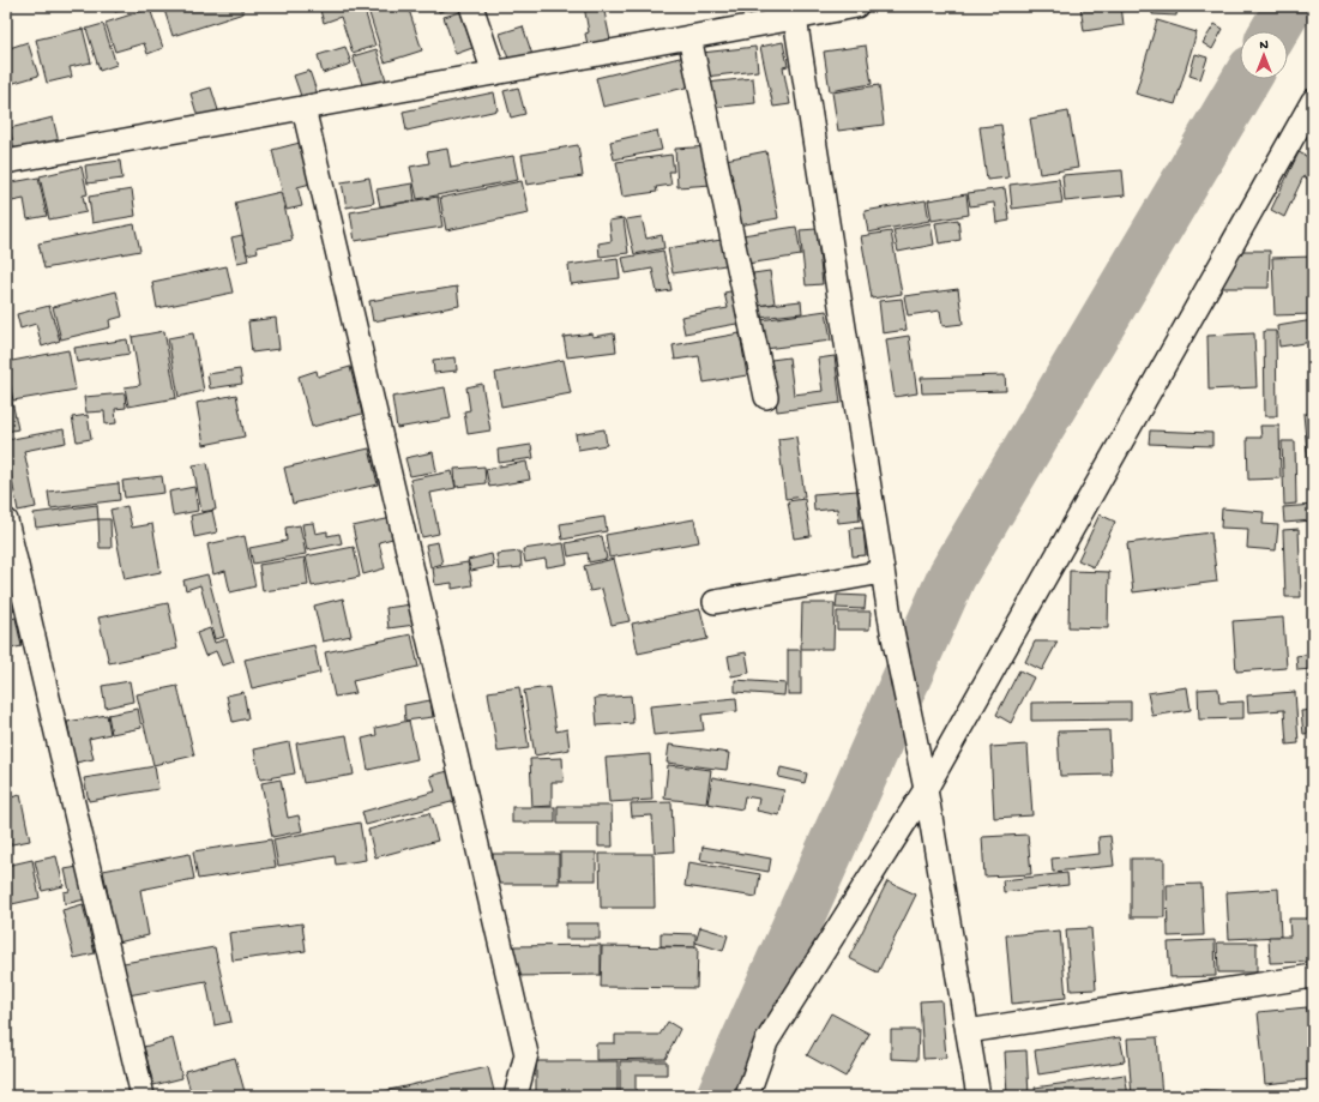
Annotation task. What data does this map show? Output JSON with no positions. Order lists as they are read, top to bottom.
{
  "north": "top"
}
